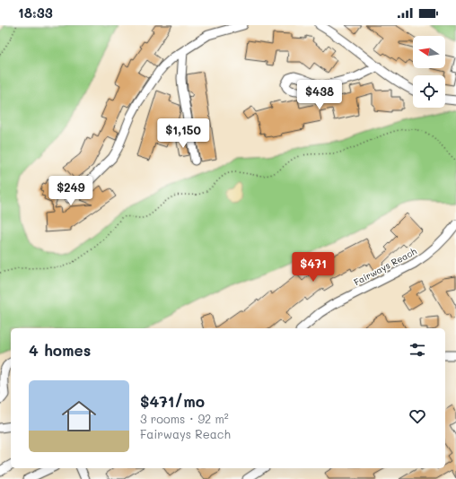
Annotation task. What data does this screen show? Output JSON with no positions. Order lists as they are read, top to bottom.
{
  "streets": {
    "street": ["Fairways Reach"]
  },
  "north": "left",
  "page": {
    "status": "18:33",
    "price": [
      "$438",
      "$1,150",
      "$249",
      "$471"
    ],
    "heading": "4 homes",
    "list": [
      {
        "name": "$471/mo",
        "note": "3 rooms · 92 m² · Fairways Reach"
      }
    ]
  }
}
